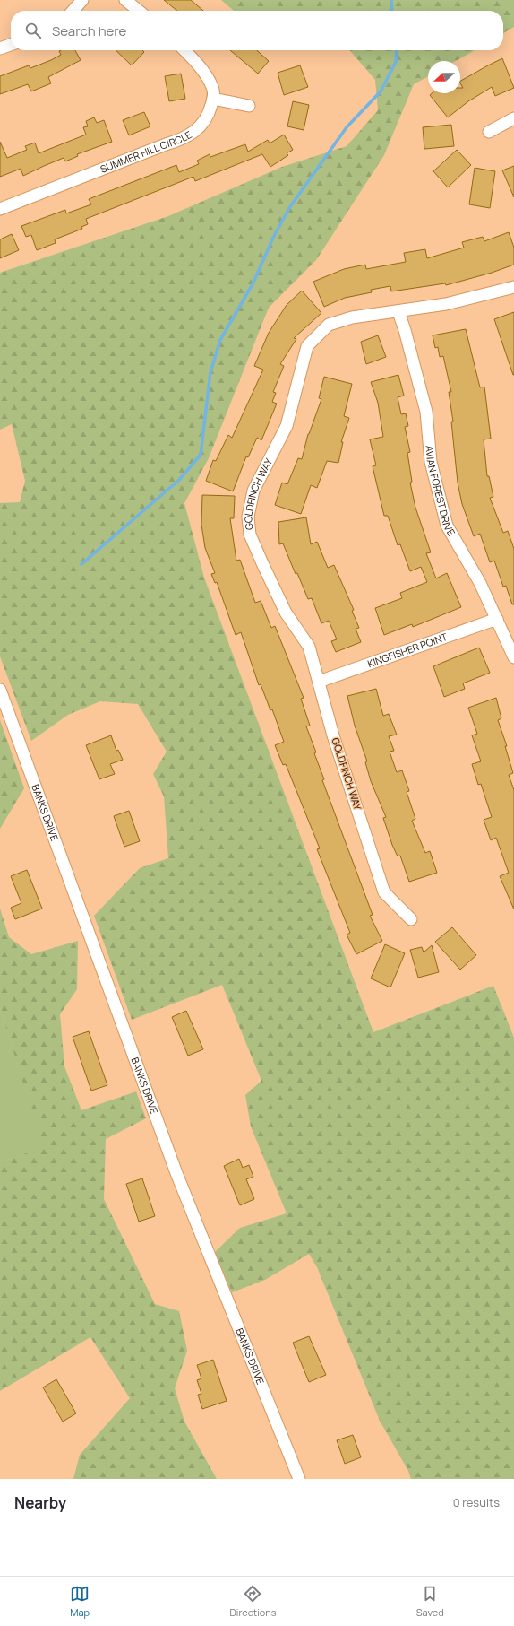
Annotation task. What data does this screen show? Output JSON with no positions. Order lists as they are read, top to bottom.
{
  "streets": {
    "street": [
      "SUMMER HILL CIRCLE",
      "AVIAN FOREST DRIVE",
      "GOLDFINCH WAY",
      "KINGFISHER POINT",
      "BANKS DRIVE"
    ]
  },
  "crossings": [
    ["AVIAN FOREST DRIVE", "GOLDFINCH WAY"],
    ["AVIAN FOREST DRIVE", "KINGFISHER POINT"],
    ["GOLDFINCH WAY", "KINGFISHER POINT"]
  ],
  "north": "left",
  "page": {
    "search": "Search here",
    "heading": ["Nearby", "0 results"],
    "nav": ["Map", "Directions", "Saved"]
  }
}
